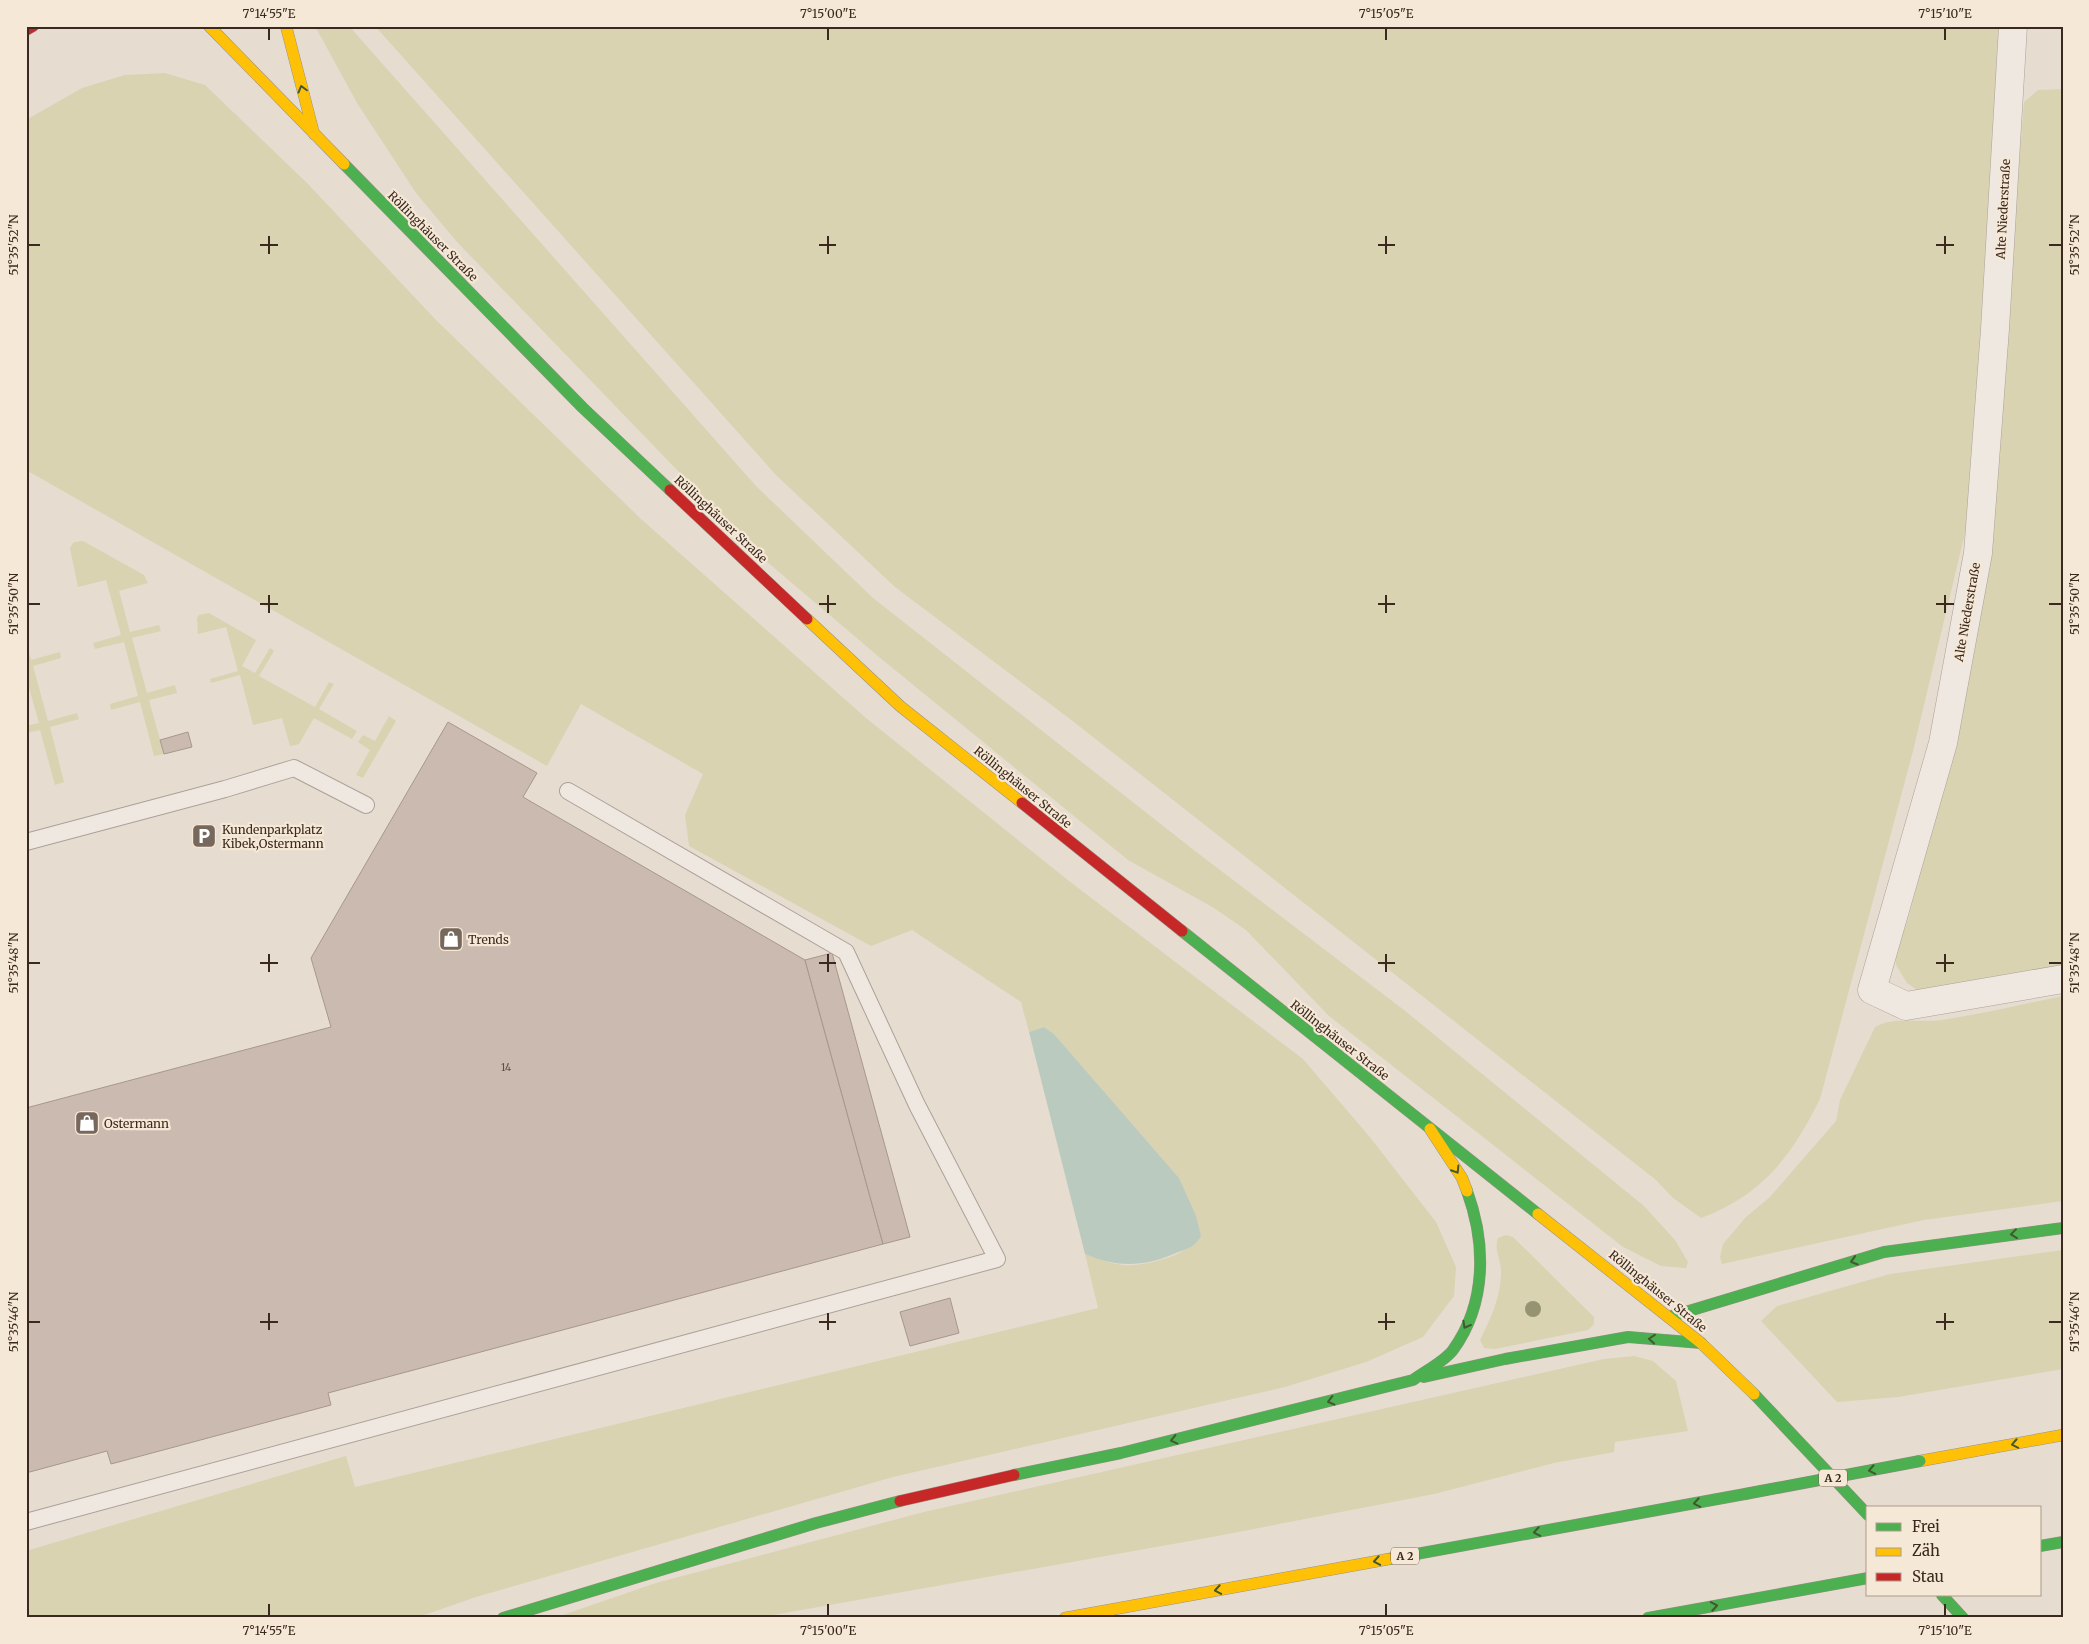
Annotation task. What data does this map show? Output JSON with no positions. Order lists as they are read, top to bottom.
{
  "streets": {
    "main road": ["Röllinghäuser Straße", "A 2"],
    "street": ["Alte Niederstraße"]
  },
  "places": {
    "parking": ["Kundenparkplatz Kibek,Ostermann"],
    "shop": ["Trends", "Ostermann"]
  },
  "house_numbers": ["14"],
  "legend": ["Frei", "Zäh", "Stau"],
  "coordinates": [
    "7°14'55\"E",
    "7°15'00\"E",
    "7°15'05\"E",
    "7°15'10\"E",
    "51°35'52\"N",
    "51°35'50\"N",
    "51°35'48\"N",
    "51°35'46\"N"
  ]
}
